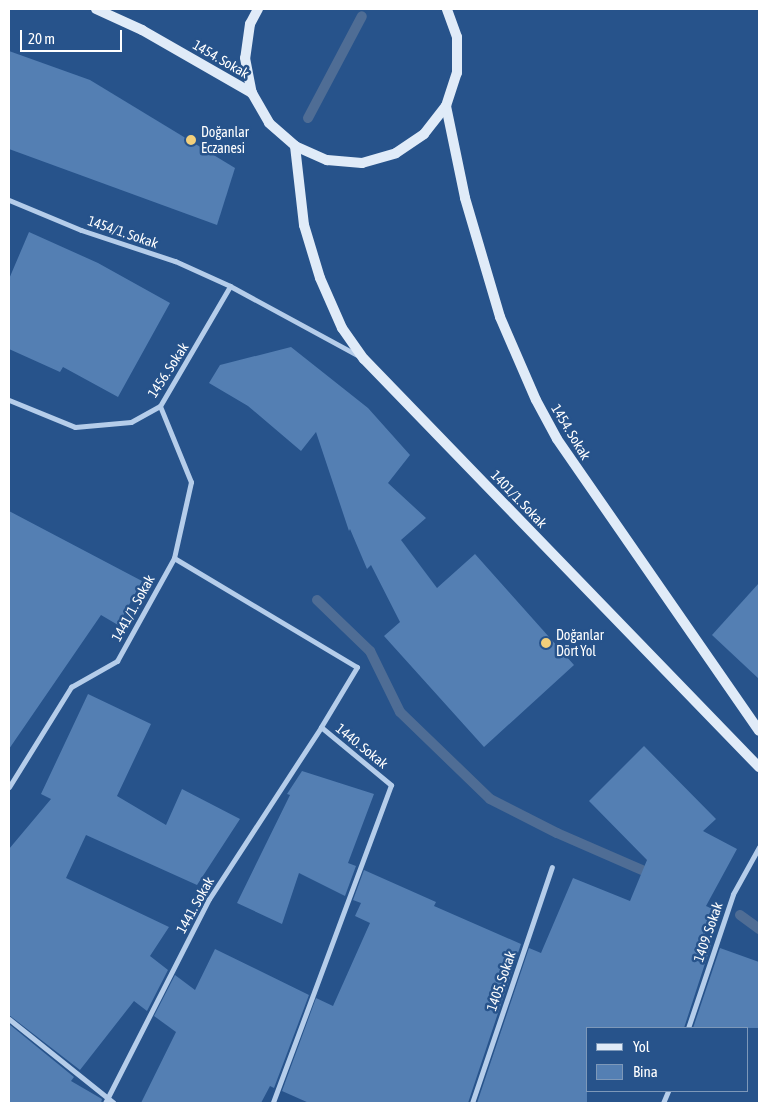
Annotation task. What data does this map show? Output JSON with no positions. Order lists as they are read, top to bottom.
{
  "streets": {
    "main road": ["1454. Sokak", "1401/1. Sokak"],
    "street": [
      "1454/1. Sokak",
      "1456. Sokak",
      "1441/1. Sokak",
      "1440. Sokak",
      "1441. Sokak",
      "1409. Sokak",
      "1405. Sokak"
    ]
  },
  "crossings": [
    ["1454/1. Sokak", "1456. Sokak"],
    ["1454/1. Sokak", "1401/1. Sokak"],
    ["1456. Sokak", "1401/1. Sokak"],
    ["1456. Sokak", "1441/1. Sokak"],
    ["1441/1. Sokak", "1440. Sokak"],
    ["1440. Sokak", "1441. Sokak"]
  ],
  "places": ["Doğanlar Eczanesi", "Doğanlar Dört Yol"],
  "legend": ["Yol", "Bina"],
  "scale_bar": "20 m"
}
